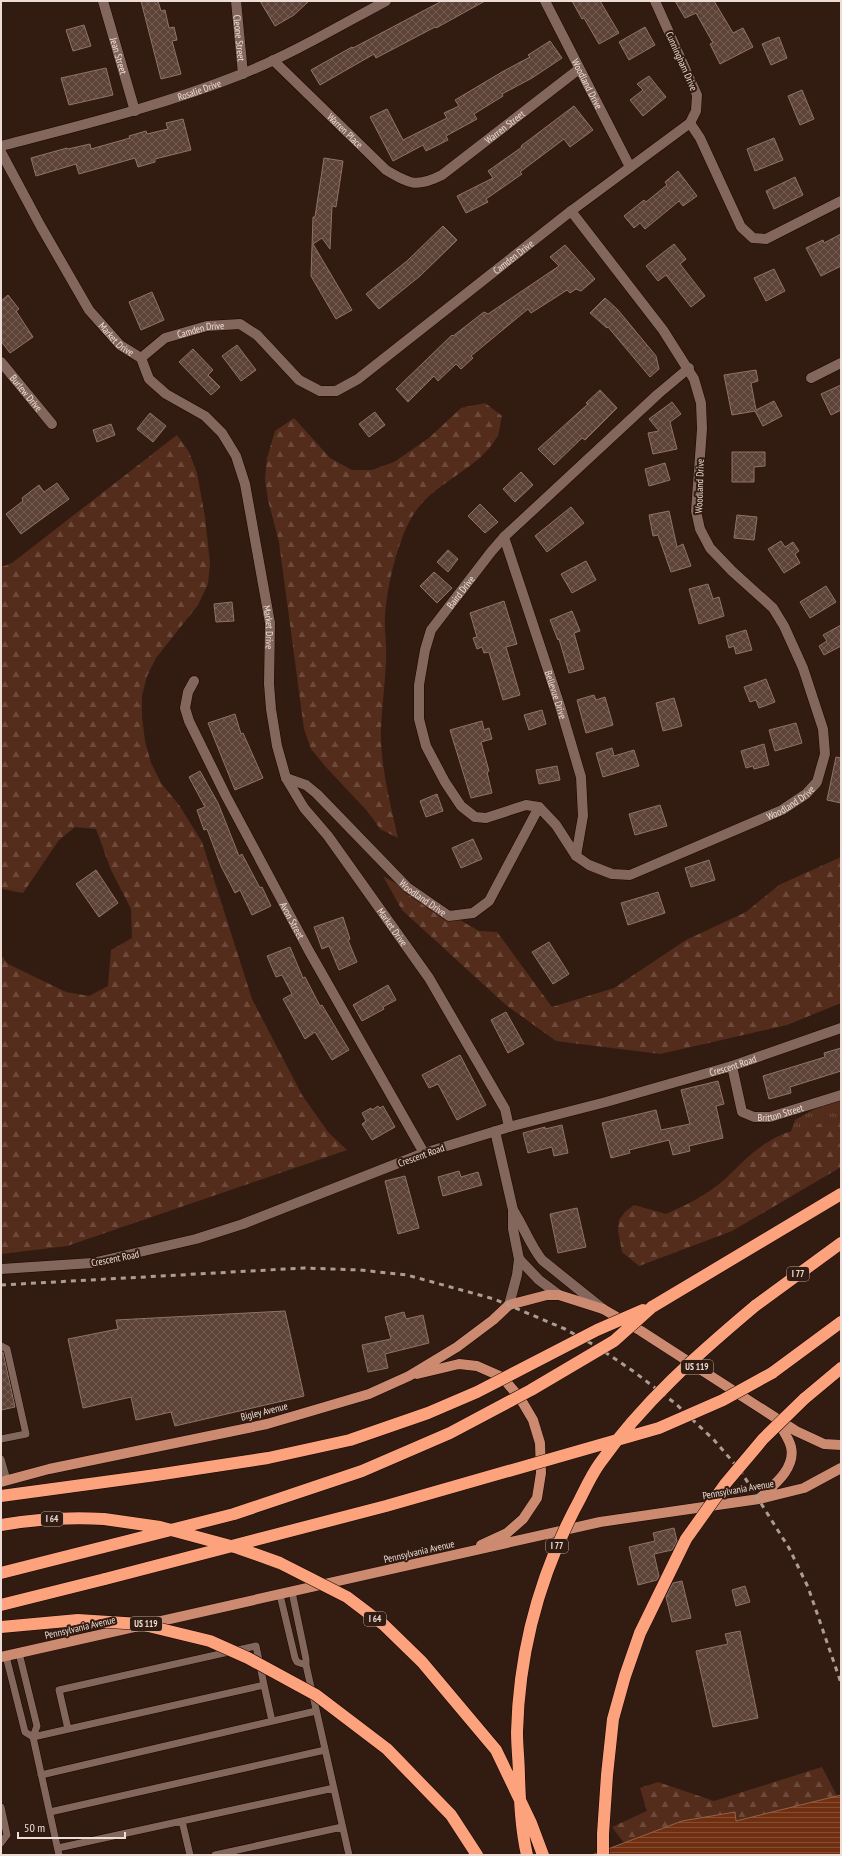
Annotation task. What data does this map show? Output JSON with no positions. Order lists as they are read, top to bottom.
{
  "streets": {
    "highway": ["I 77", "I 64"],
    "main road": ["US 119", "Bigley Avenue", "Pennsylvania Avenue"],
    "street": [
      "Cleone Street",
      "Jean Street",
      "Cunningham Drive",
      "Woodland Drive",
      "Rosalie Drive",
      "Warren Street",
      "Warren Place",
      "Camden Drive",
      "Market Drive",
      "Burlew Drive",
      "Baird Drive",
      "Bellevue Drive",
      "Avon Street",
      "Crescent Road",
      "Britton Street"
    ]
  },
  "crossings": [
    ["Cleone Street", "Rosalie Drive"],
    ["Jean Street", "Rosalie Drive"],
    ["Cunningham Drive", "Camden Drive"],
    ["Woodland Drive", "Warren Street"],
    ["Woodland Drive", "Camden Drive"],
    ["Woodland Drive", "Market Drive"],
    ["Woodland Drive", "Baird Drive"],
    ["Woodland Drive", "Bellevue Drive"],
    ["Rosalie Drive", "Warren Place"],
    ["Warren Street", "Warren Place"],
    ["Camden Drive", "Market Drive"],
    ["Market Drive", "Crescent Road"],
    ["Baird Drive", "Bellevue Drive"],
    ["Avon Street", "Crescent Road"],
    ["Crescent Road", "Britton Street"],
    ["US 119", "Bigley Avenue"]
  ],
  "scale_bar": "50 m"
}
